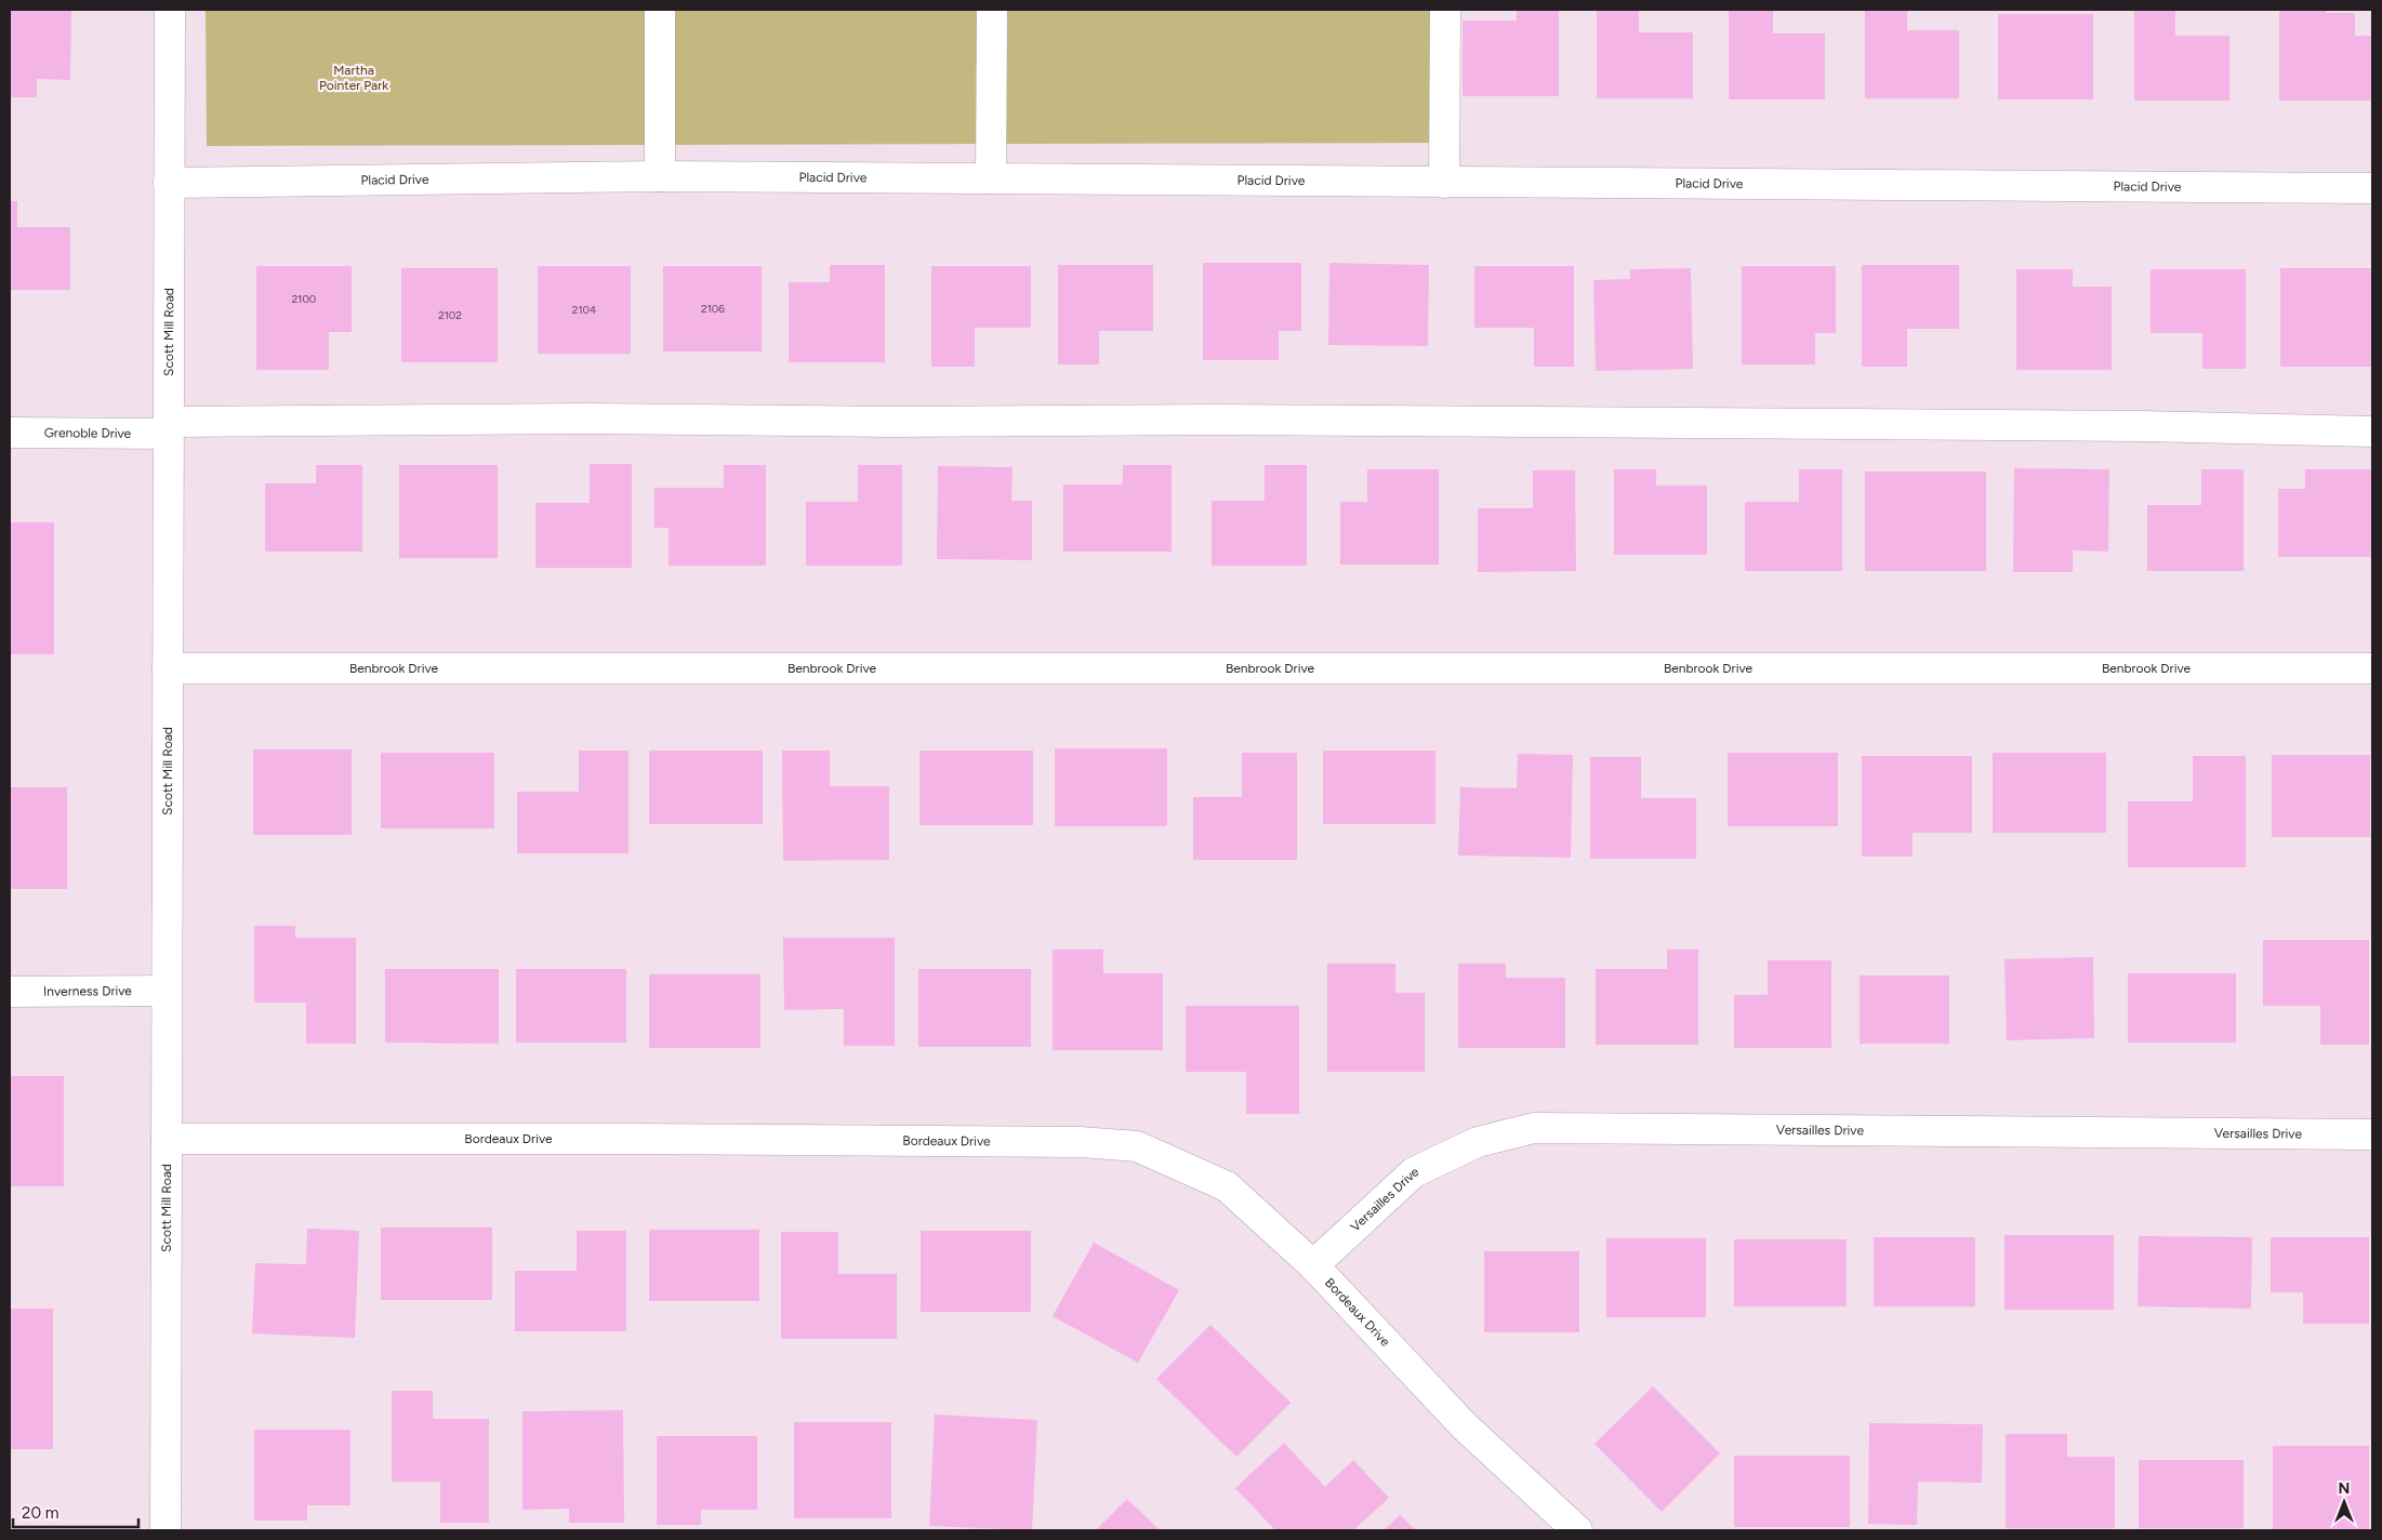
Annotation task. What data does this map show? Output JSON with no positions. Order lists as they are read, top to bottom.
{
  "streets": {
    "street": [
      "Placid Drive",
      "Scott Mill Road",
      "Grenoble Drive",
      "Benbrook Drive",
      "Inverness Drive",
      "Versailles Drive",
      "Bordeaux Drive"
    ]
  },
  "crossings": [
    ["Placid Drive", "Scott Mill Road"],
    ["Scott Mill Road", "Grenoble Drive"],
    ["Scott Mill Road", "Benbrook Drive"],
    ["Scott Mill Road", "Inverness Drive"],
    ["Scott Mill Road", "Bordeaux Drive"],
    ["Versailles Drive", "Bordeaux Drive"]
  ],
  "parks": ["Martha Pointer Park"],
  "house_numbers": [
    "2100",
    "2106",
    "2104",
    "2102"
  ],
  "scale_bar": "20 m",
  "north": "top"
}
